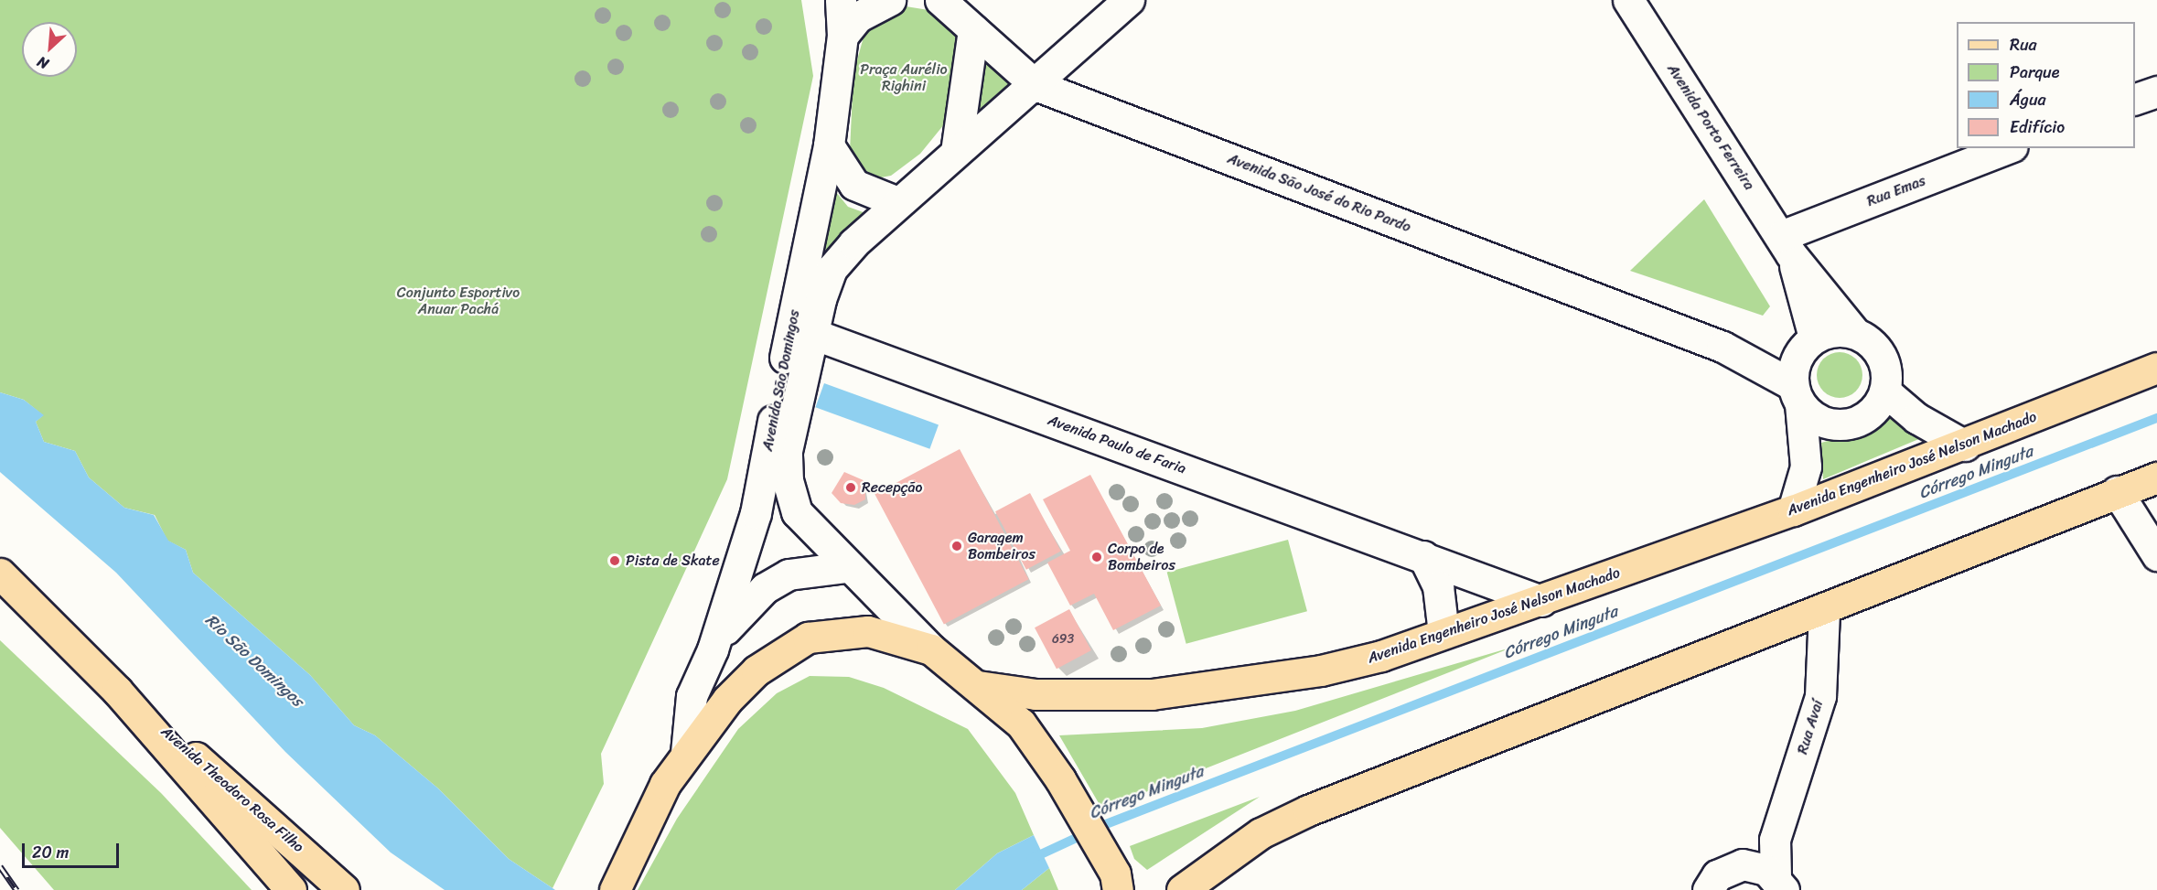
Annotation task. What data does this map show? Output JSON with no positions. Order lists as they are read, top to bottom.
{
  "streets": {
    "main road": ["Avenida Engenheiro José Nelson Machado", "Avenida Theodoro Rosa Filho"],
    "street": [
      "Avenida Porto Ferreira",
      "Rua Emas",
      "Avenida São José do Rio Pardo",
      "Avenida São Domingos",
      "Avenida Paulo de Faria",
      "Rua Avaí"
    ]
  },
  "crossings": [
    ["Avenida Porto Ferreira", "Rua Emas"],
    ["Avenida Porto Ferreira", "Avenida São José do Rio Pardo"],
    ["Avenida Porto Ferreira", "Avenida Engenheiro José Nelson Machado"],
    ["Avenida São José do Rio Pardo", "Avenida São Domingos"],
    ["Avenida São Domingos", "Avenida Paulo de Faria"],
    ["Avenida São Domingos", "Avenida Engenheiro José Nelson Machado"],
    ["Avenida Paulo de Faria", "Avenida Engenheiro José Nelson Machado"]
  ],
  "water": ["Córrego Minguta", "Rio São Domingos"],
  "parks": ["Praça Aurélio Righini", "Conjunto Esportivo Anuar Pachá"],
  "places": [
    "Recepção",
    "Garagem Bombeiros",
    "Corpo de Bombeiros",
    "Pista de Skate"
  ],
  "house_numbers": ["693"],
  "legend": [
    "Rua",
    "Parque",
    "Água",
    "Edifício"
  ],
  "scale_bar": "20 m",
  "north": "bottom left"
}
